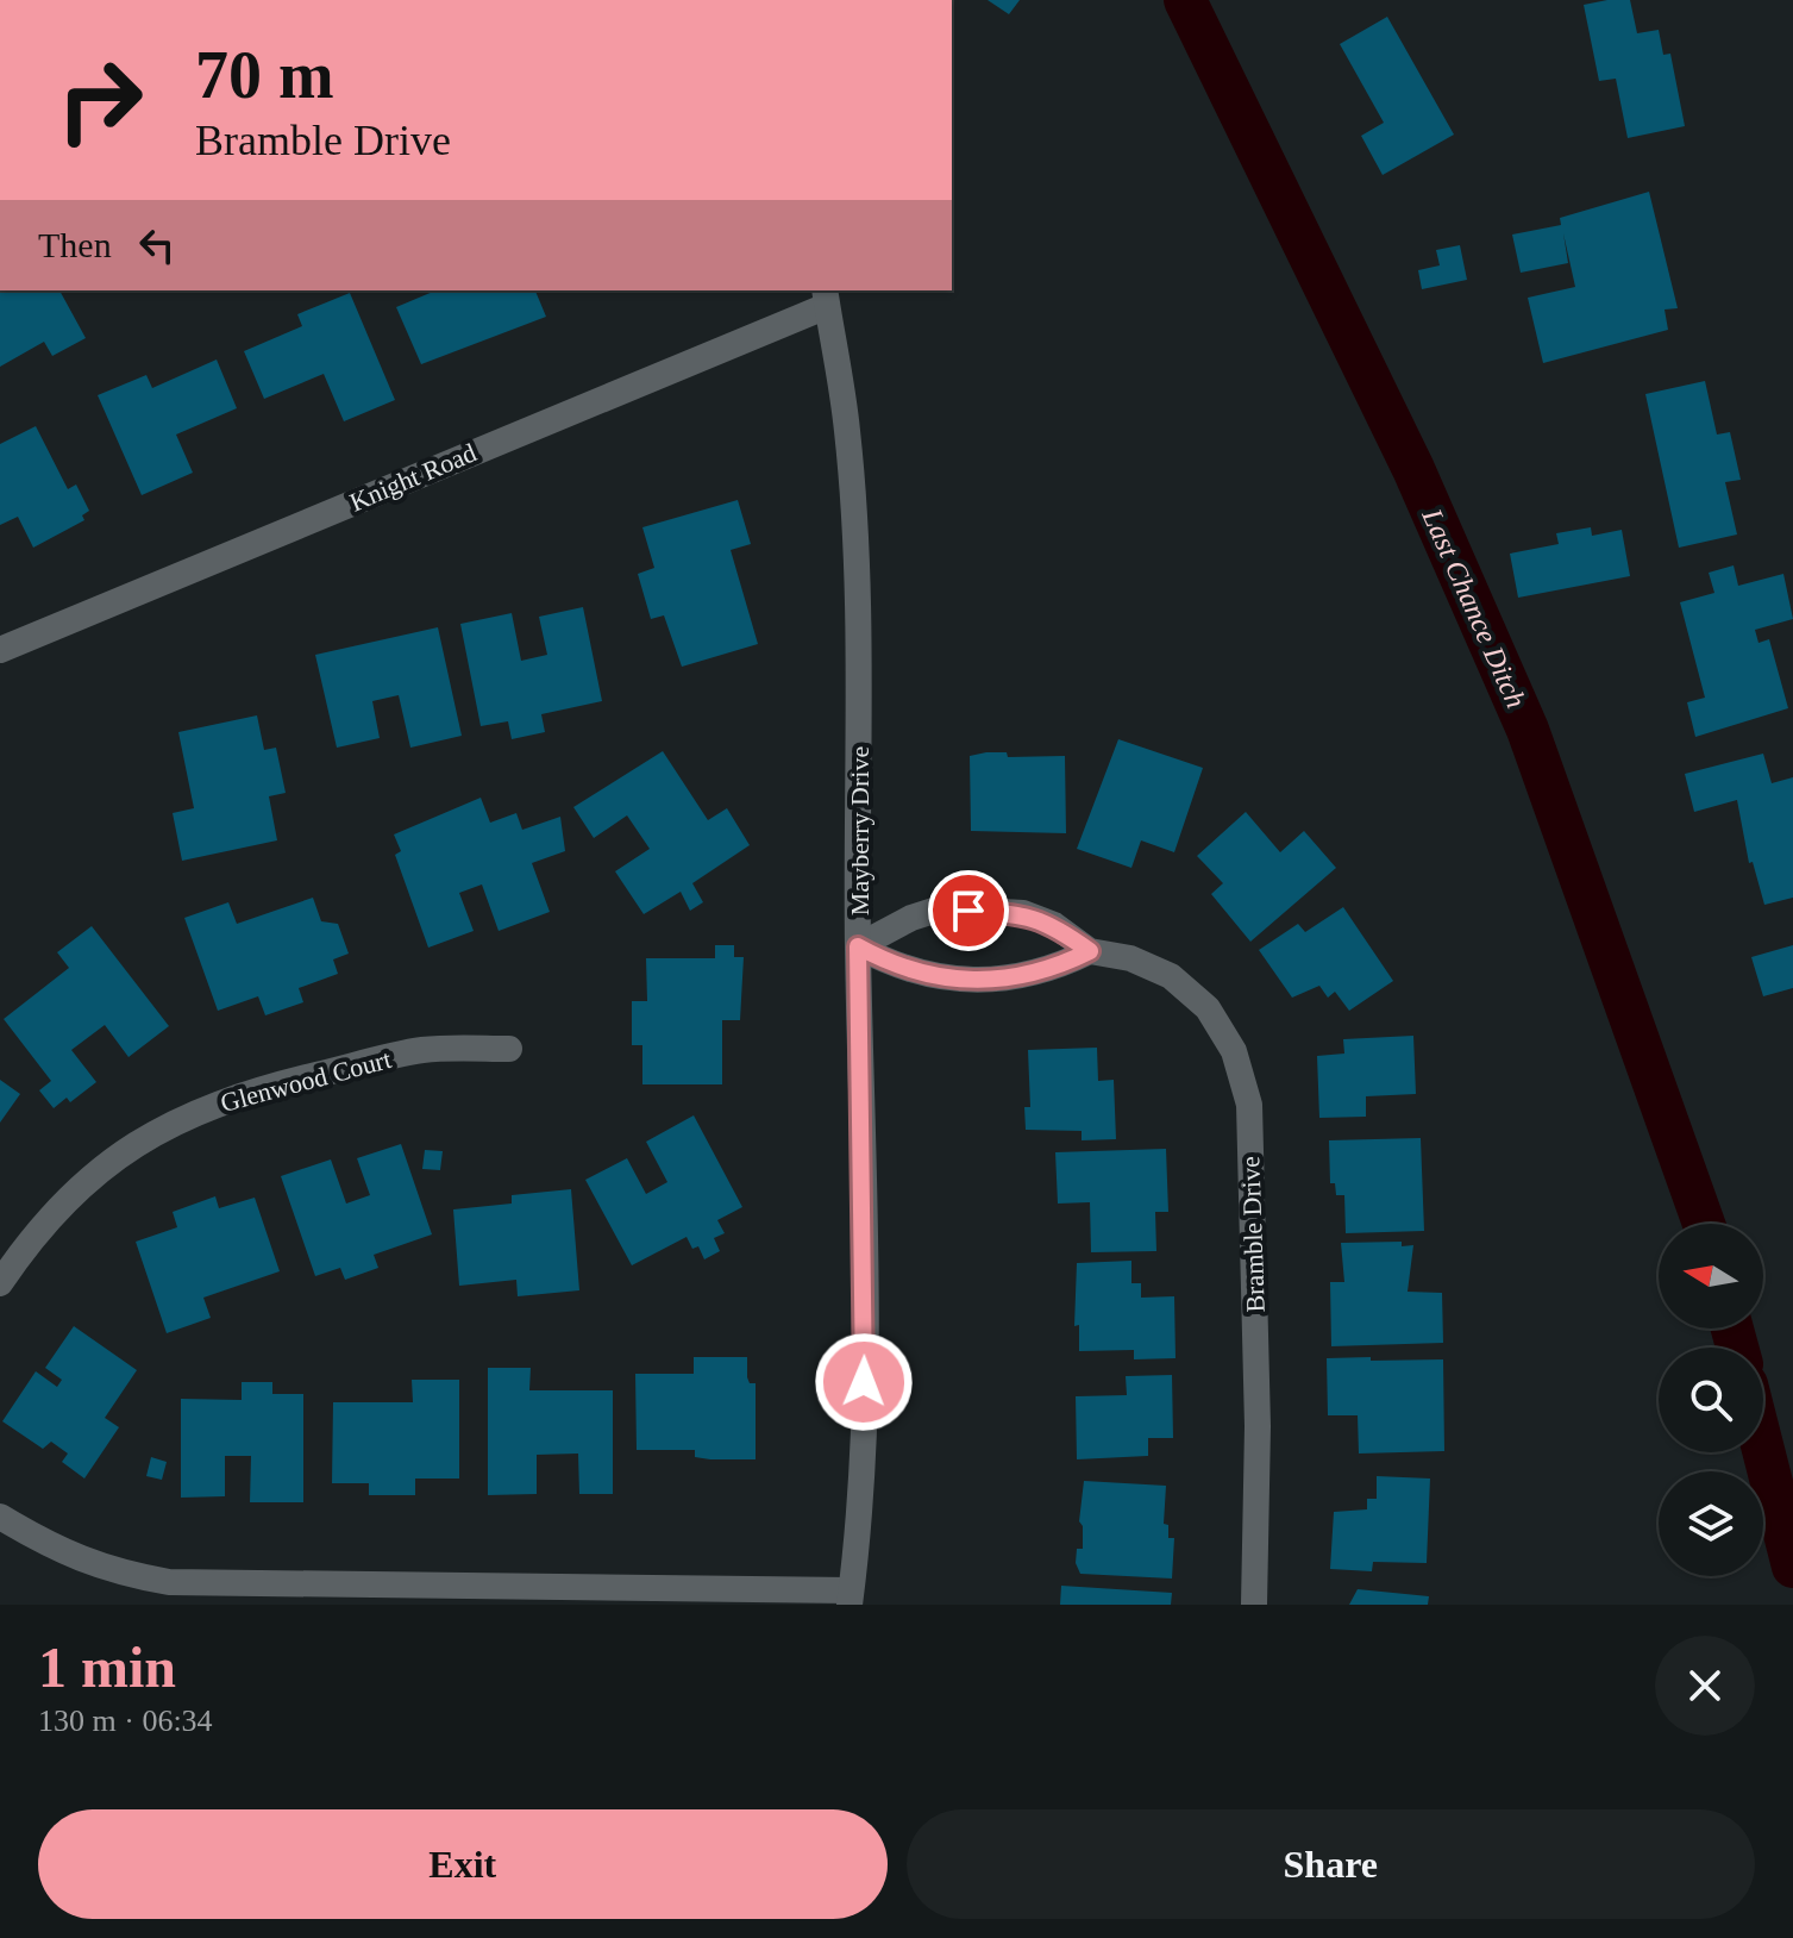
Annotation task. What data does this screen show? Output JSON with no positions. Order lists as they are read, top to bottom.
{
  "streets": {
    "street": [
      "Knight Road",
      "Mayberry Drive",
      "Glenwood Court",
      "Bramble Drive"
    ]
  },
  "crossings": [
    ["Knight Road", "Mayberry Drive"],
    ["Mayberry Drive", "Bramble Drive"]
  ],
  "water": ["Last Chance Ditch"],
  "north": "left",
  "page": {
    "turn": ["70 m", "Bramble Drive"],
    "then": "Then",
    "heading": ["1 min", "130 m · 06:34"],
    "buttons": ["Exit", "Share"]
  }
}
